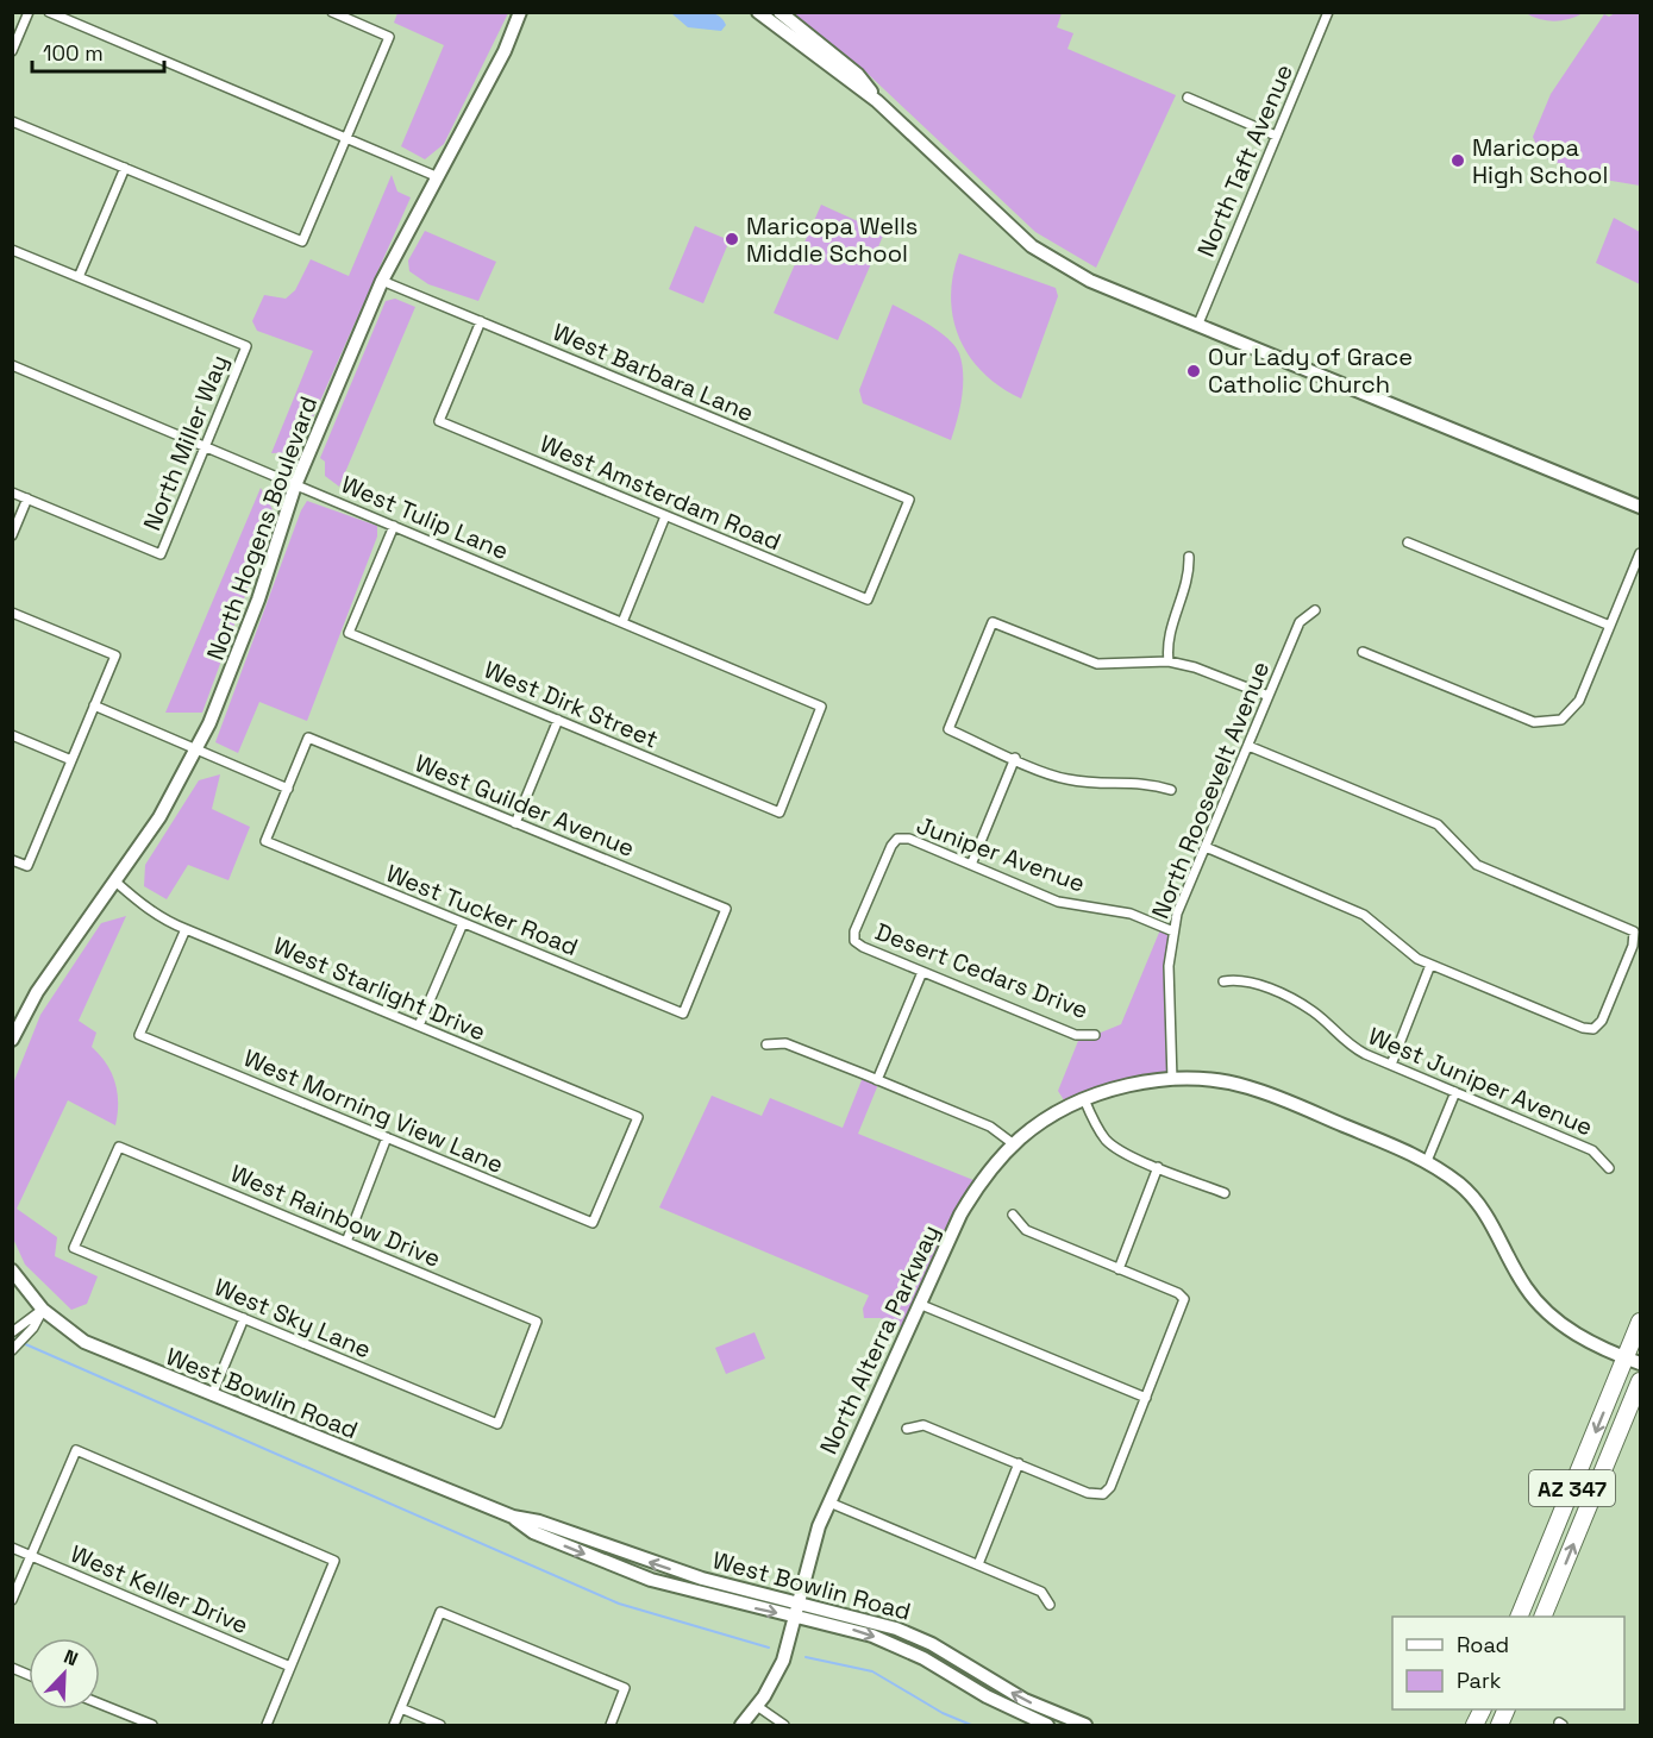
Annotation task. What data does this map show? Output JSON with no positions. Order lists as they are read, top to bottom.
{
  "streets": {
    "highway": ["AZ 347"],
    "street": [
      "North Taft Avenue",
      "West Barbara Lane",
      "North Miller Way",
      "West Amsterdam Road",
      "West Tulip Lane",
      "North Hogens Boulevard",
      "West Dirk Street",
      "North Roosevelt Avenue",
      "West Guilder Avenue",
      "Juniper Avenue",
      "West Tucker Road",
      "Desert Cedars Drive",
      "West Starlight Drive",
      "West Juniper Avenue",
      "West Morning View Lane",
      "West Rainbow Drive",
      "West Sky Lane",
      "North Alterra Parkway",
      "West Bowlin Road",
      "West Keller Drive"
    ]
  },
  "crossings": [
    ["West Barbara Lane", "West Amsterdam Road"],
    ["West Barbara Lane", "North Hogens Boulevard"],
    ["North Miller Way", "West Tulip Lane"],
    ["West Tulip Lane", "North Hogens Boulevard"],
    ["West Tulip Lane", "West Dirk Street"],
    ["North Hogens Boulevard", "West Starlight Drive"],
    ["North Roosevelt Avenue", "Juniper Avenue"],
    ["North Roosevelt Avenue", "North Alterra Parkway"],
    ["West Guilder Avenue", "West Tucker Road"],
    ["Juniper Avenue", "Desert Cedars Drive"],
    ["West Starlight Drive", "West Morning View Lane"],
    ["West Rainbow Drive", "West Sky Lane"],
    ["North Alterra Parkway", "West Bowlin Road"],
    ["North Alterra Parkway", "AZ 347"]
  ],
  "places": ["Maricopa High School", "Maricopa Wells Middle School", "Our Lady of Grace Catholic Church"],
  "legend": ["Road", "Park"],
  "scale_bar": "100 m",
  "north": "top right"
}
